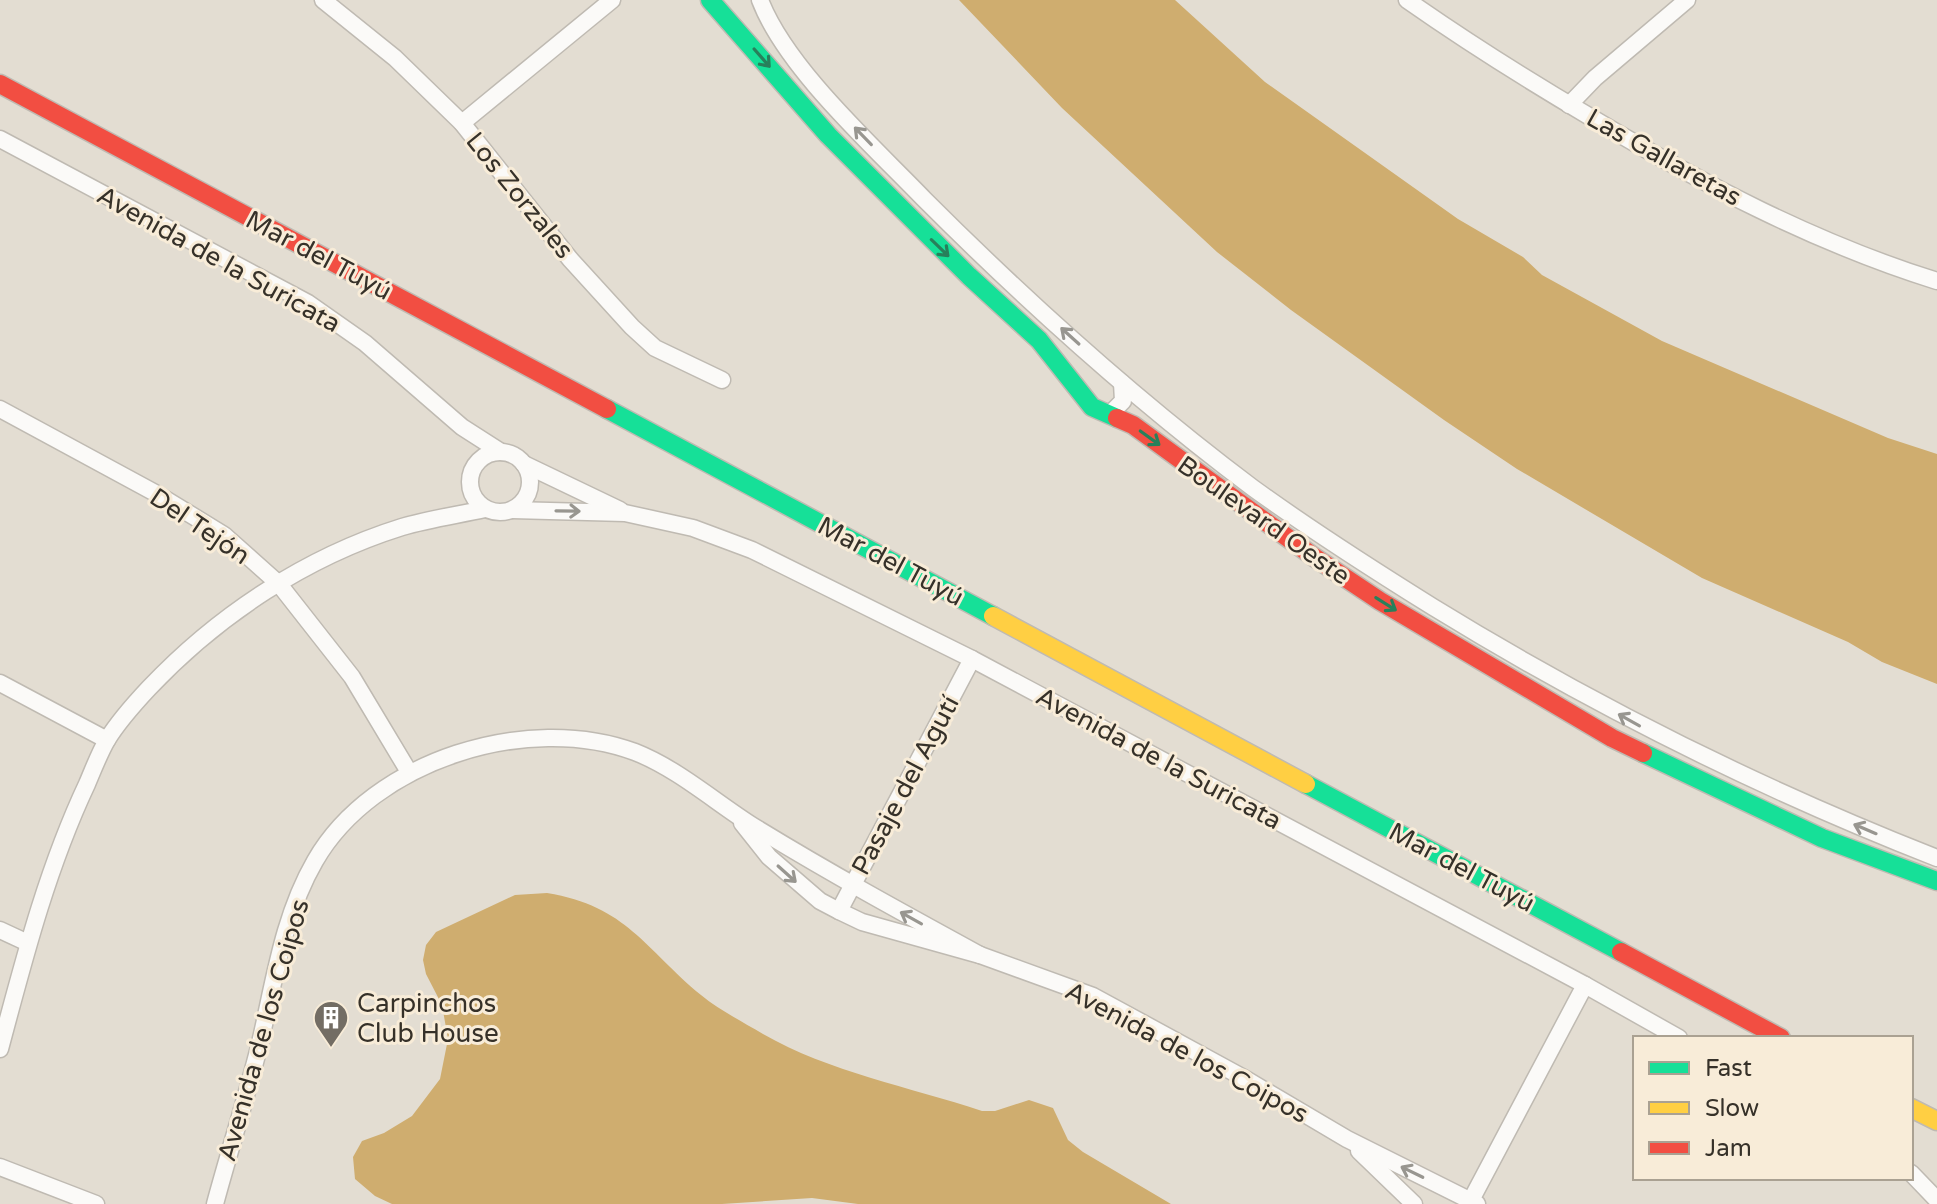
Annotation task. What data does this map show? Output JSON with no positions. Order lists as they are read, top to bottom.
{
  "streets": {
    "street": [
      "Las Gallaretas",
      "Los Zorzales",
      "Mar del Tuyú",
      "Avenida de la Suricata",
      "Boulevard Oeste",
      "Del Tejón",
      "Pasaje del Agutí",
      "Avenida de los Coipos"
    ]
  },
  "crossings": [
    ["Avenida de la Suricata", "Del Tejón"],
    ["Avenida de la Suricata", "Pasaje del Agutí"],
    ["Del Tejón", "Avenida de los Coipos"],
    ["Pasaje del Agutí", "Avenida de los Coipos"]
  ],
  "places": {
    "building": ["Carpinchos Club House"]
  },
  "legend": ["Fast", "Slow", "Jam"]
}
